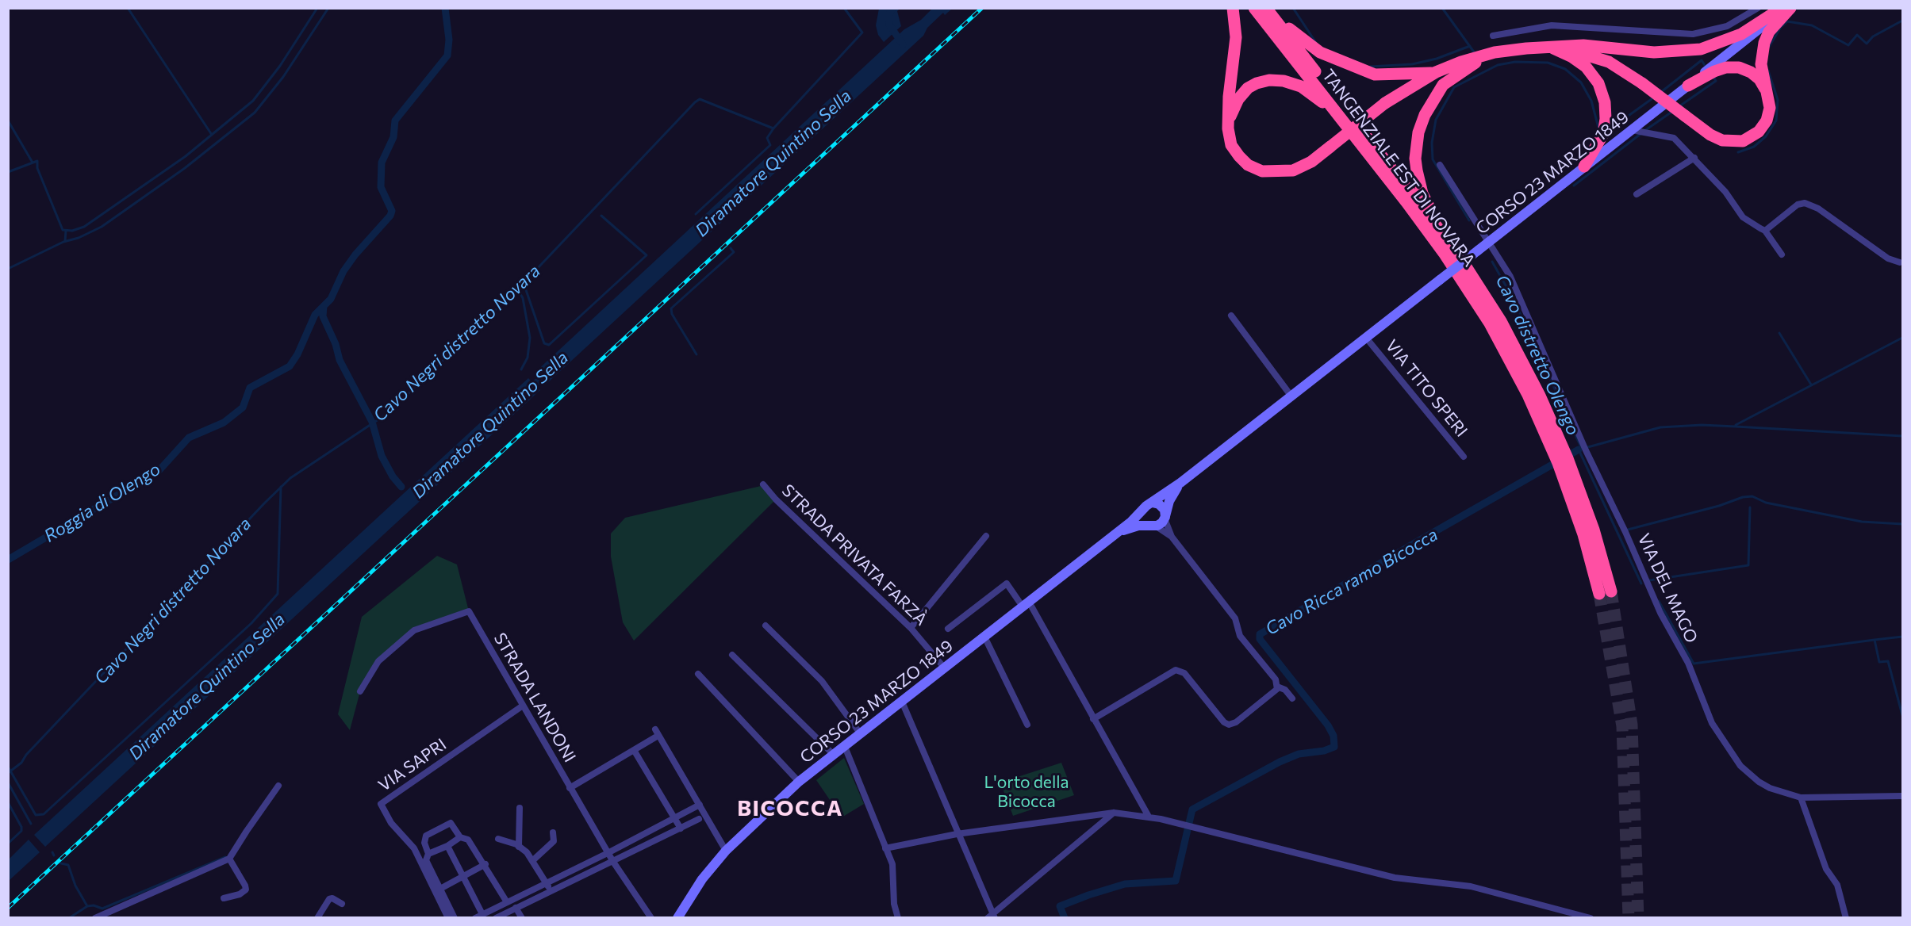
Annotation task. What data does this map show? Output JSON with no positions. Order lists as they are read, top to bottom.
{
  "streets": {
    "highway": ["TANGENZIALE EST DI NOVARA"],
    "main road": ["CORSO 23 MARZO 1849"],
    "street": [
      "VIA TITO SPERI",
      "STRADA PRIVATA FARZÀ",
      "VIA DEL MAGO",
      "STRADA LANDONI",
      "VIA SAPRI"
    ]
  },
  "crossings": [
    ["CORSO 23 MARZO 1849", "VIA TITO SPERI"],
    ["CORSO 23 MARZO 1849", "STRADA PRIVATA FARZÀ"],
    ["CORSO 23 MARZO 1849", "VIA DEL MAGO"],
    ["STRADA LANDONI", "VIA SAPRI"]
  ],
  "districts": ["BICOCCA"],
  "water": [
    "Diramatore Quintino Sella",
    "Cavo Negri distretto Novara",
    "Cavo distretto Olengo",
    "Roggia di Olengo",
    "Cavo Ricca ramo Bicocca"
  ],
  "parks": ["L'orto della Bicocca"]
}
